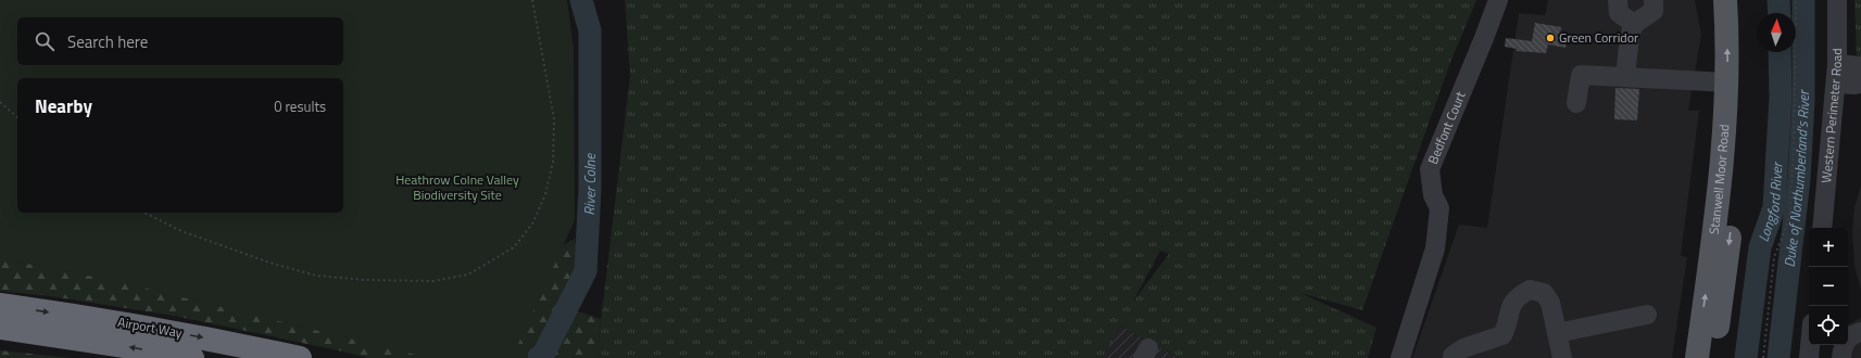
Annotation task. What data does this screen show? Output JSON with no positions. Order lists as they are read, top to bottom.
{
  "streets": {
    "highway": ["Airport Way"],
    "main road": ["Stanwell Moor Road"],
    "street": ["Western Perimeter Road", "Bedfont Court"]
  },
  "water": ["Duke of Northumberland's River", "River Colne", "Longford River"],
  "parks": ["Heathrow Colne Valley Biodiversity Site"],
  "places": ["Green Corridor"],
  "north": "top",
  "page": {
    "search": "Search here",
    "heading": ["Nearby", "0 results"],
    "map_buttons": ["+", "−"]
  }
}
